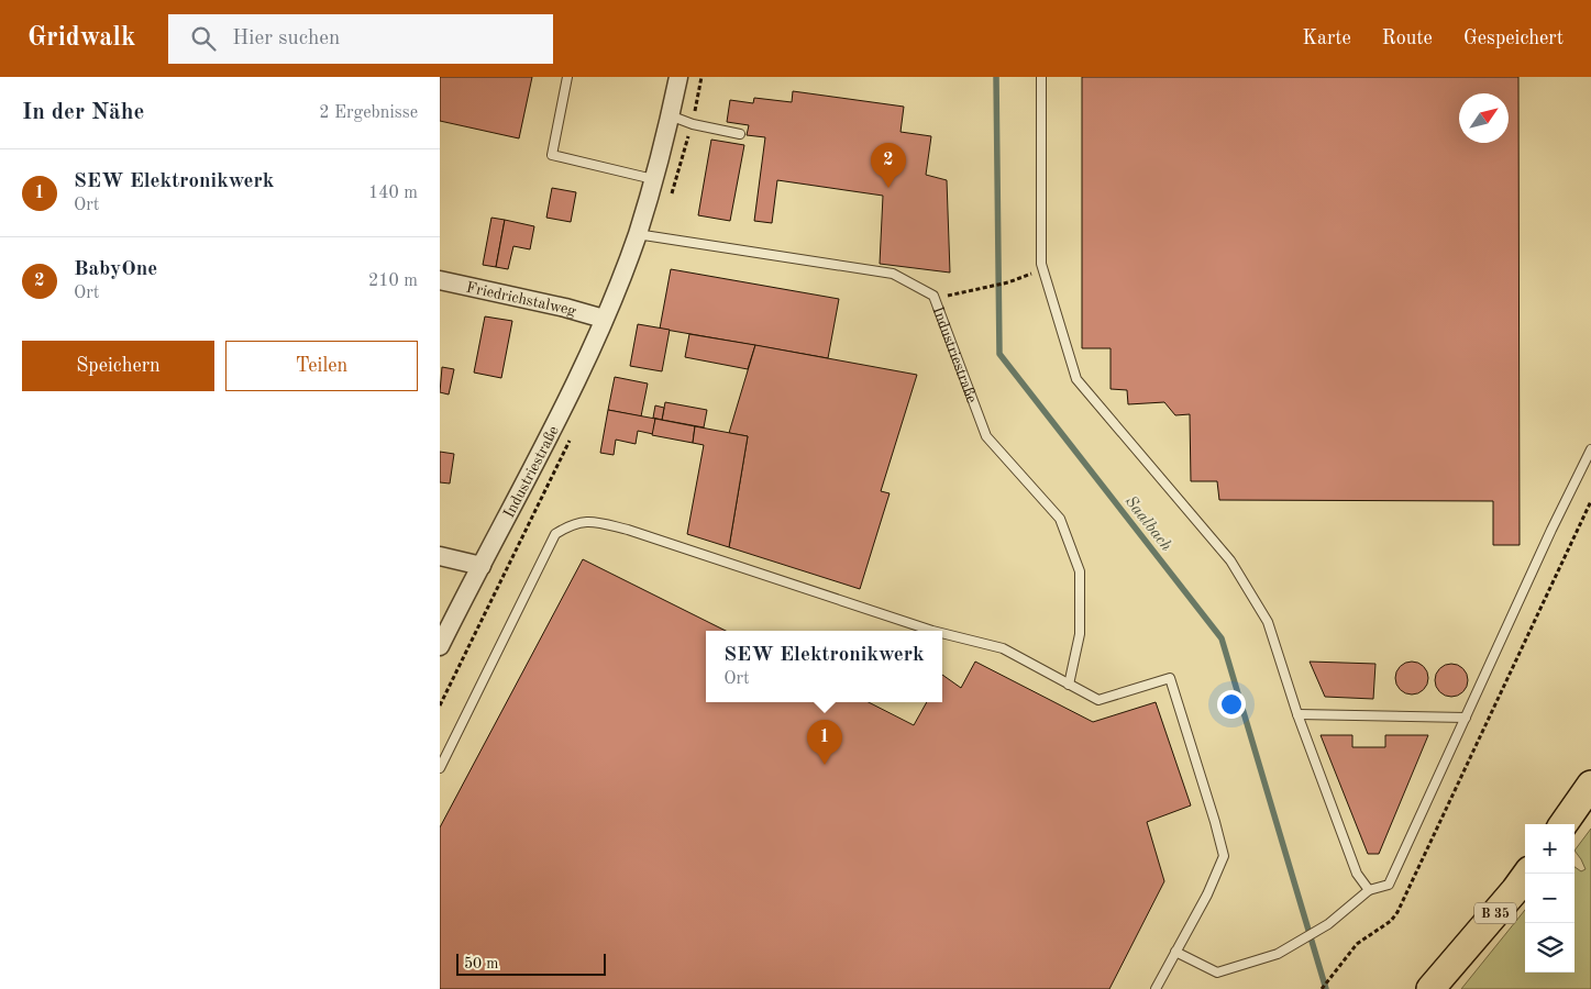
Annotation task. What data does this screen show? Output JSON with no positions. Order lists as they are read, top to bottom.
{
  "streets": {
    "main road": ["B 35"],
    "street": ["Friedrichstalweg", "Industriestraße"]
  },
  "crossings": [
    ["Friedrichstalweg", "Industriestraße"]
  ],
  "water": ["Saalbach"],
  "scale_bar": "50 m",
  "north": "top right",
  "page": {
    "header": "Gridwalk",
    "search": "Hier suchen",
    "nav": ["Karte", "Route", "Gespeichert"],
    "heading": ["In der Nähe", "2 Ergebnisse"],
    "pins": ["2", "1"],
    "list": [
      {
        "mark": "1",
        "name": "SEW Elektronikwerk",
        "note": "Ort",
        "value": "140 m"
      },
      {
        "mark": "2",
        "name": "BabyOne",
        "note": "Ort",
        "value": "210 m"
      }
    ],
    "buttons": ["Speichern", "Teilen"],
    "popup": ["SEW Elektronikwerk", "Ort"],
    "map_buttons": ["+", "−"],
    "scale": "50 m"
  }
}
